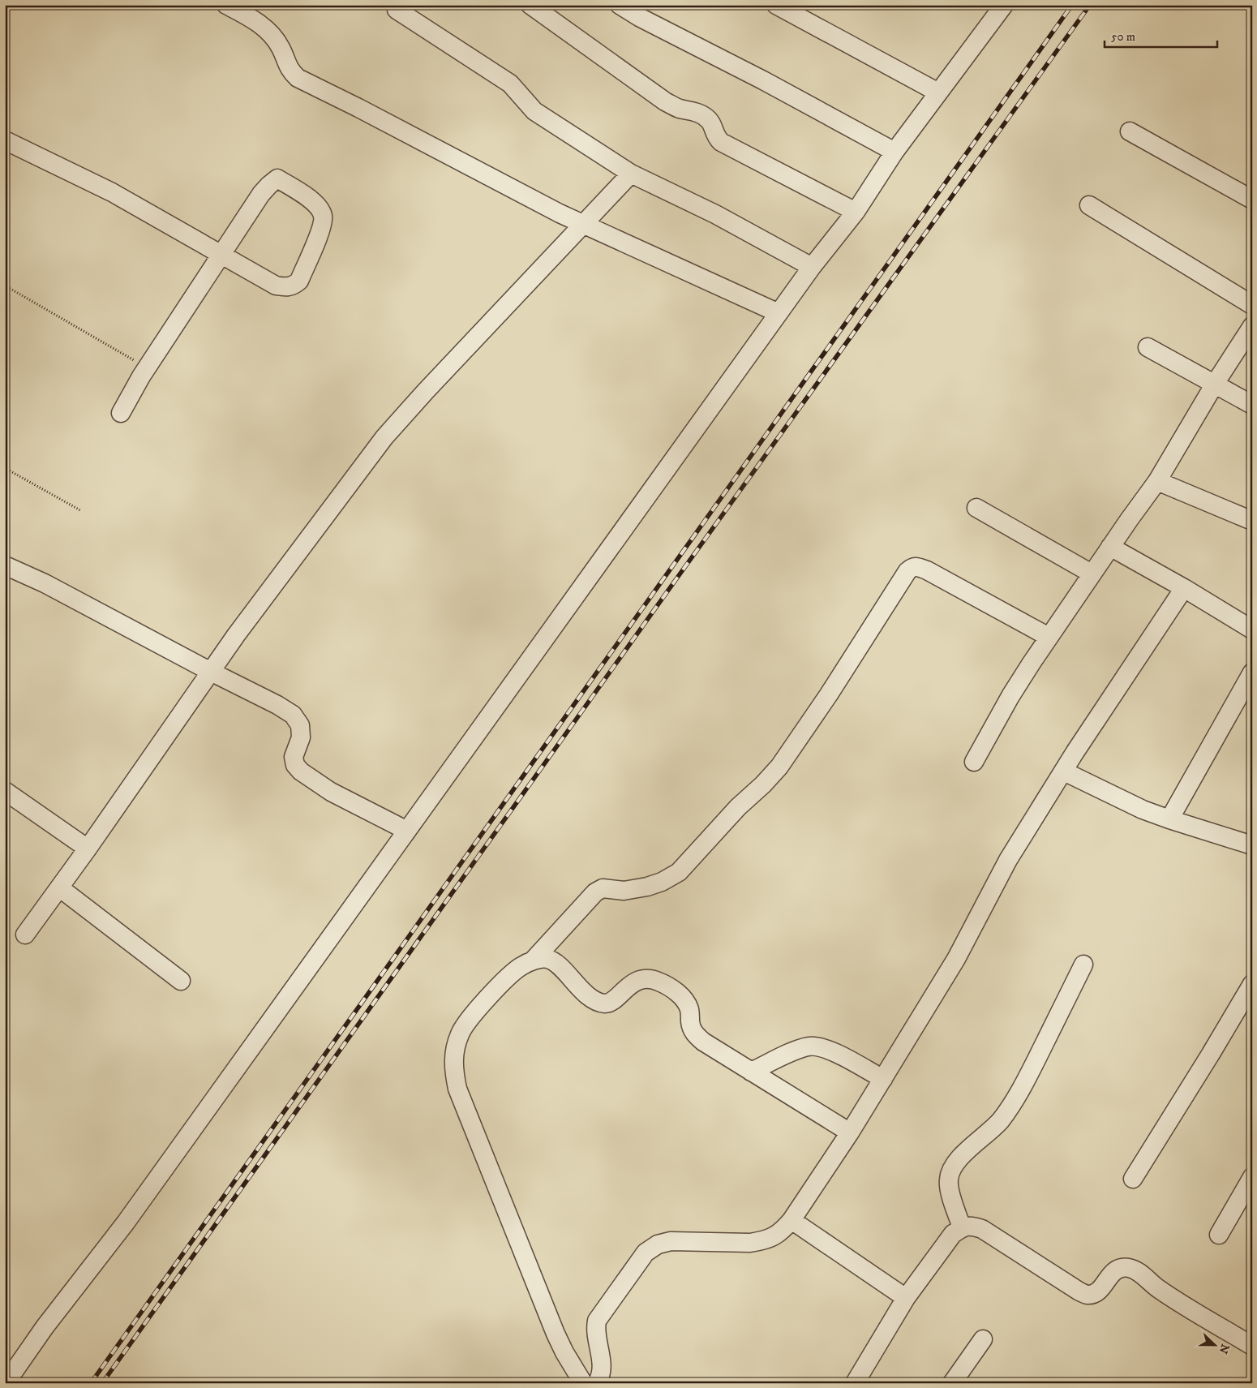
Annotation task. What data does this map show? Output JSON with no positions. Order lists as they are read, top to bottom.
{
  "scale_bar": "50 m",
  "north": "right"
}
